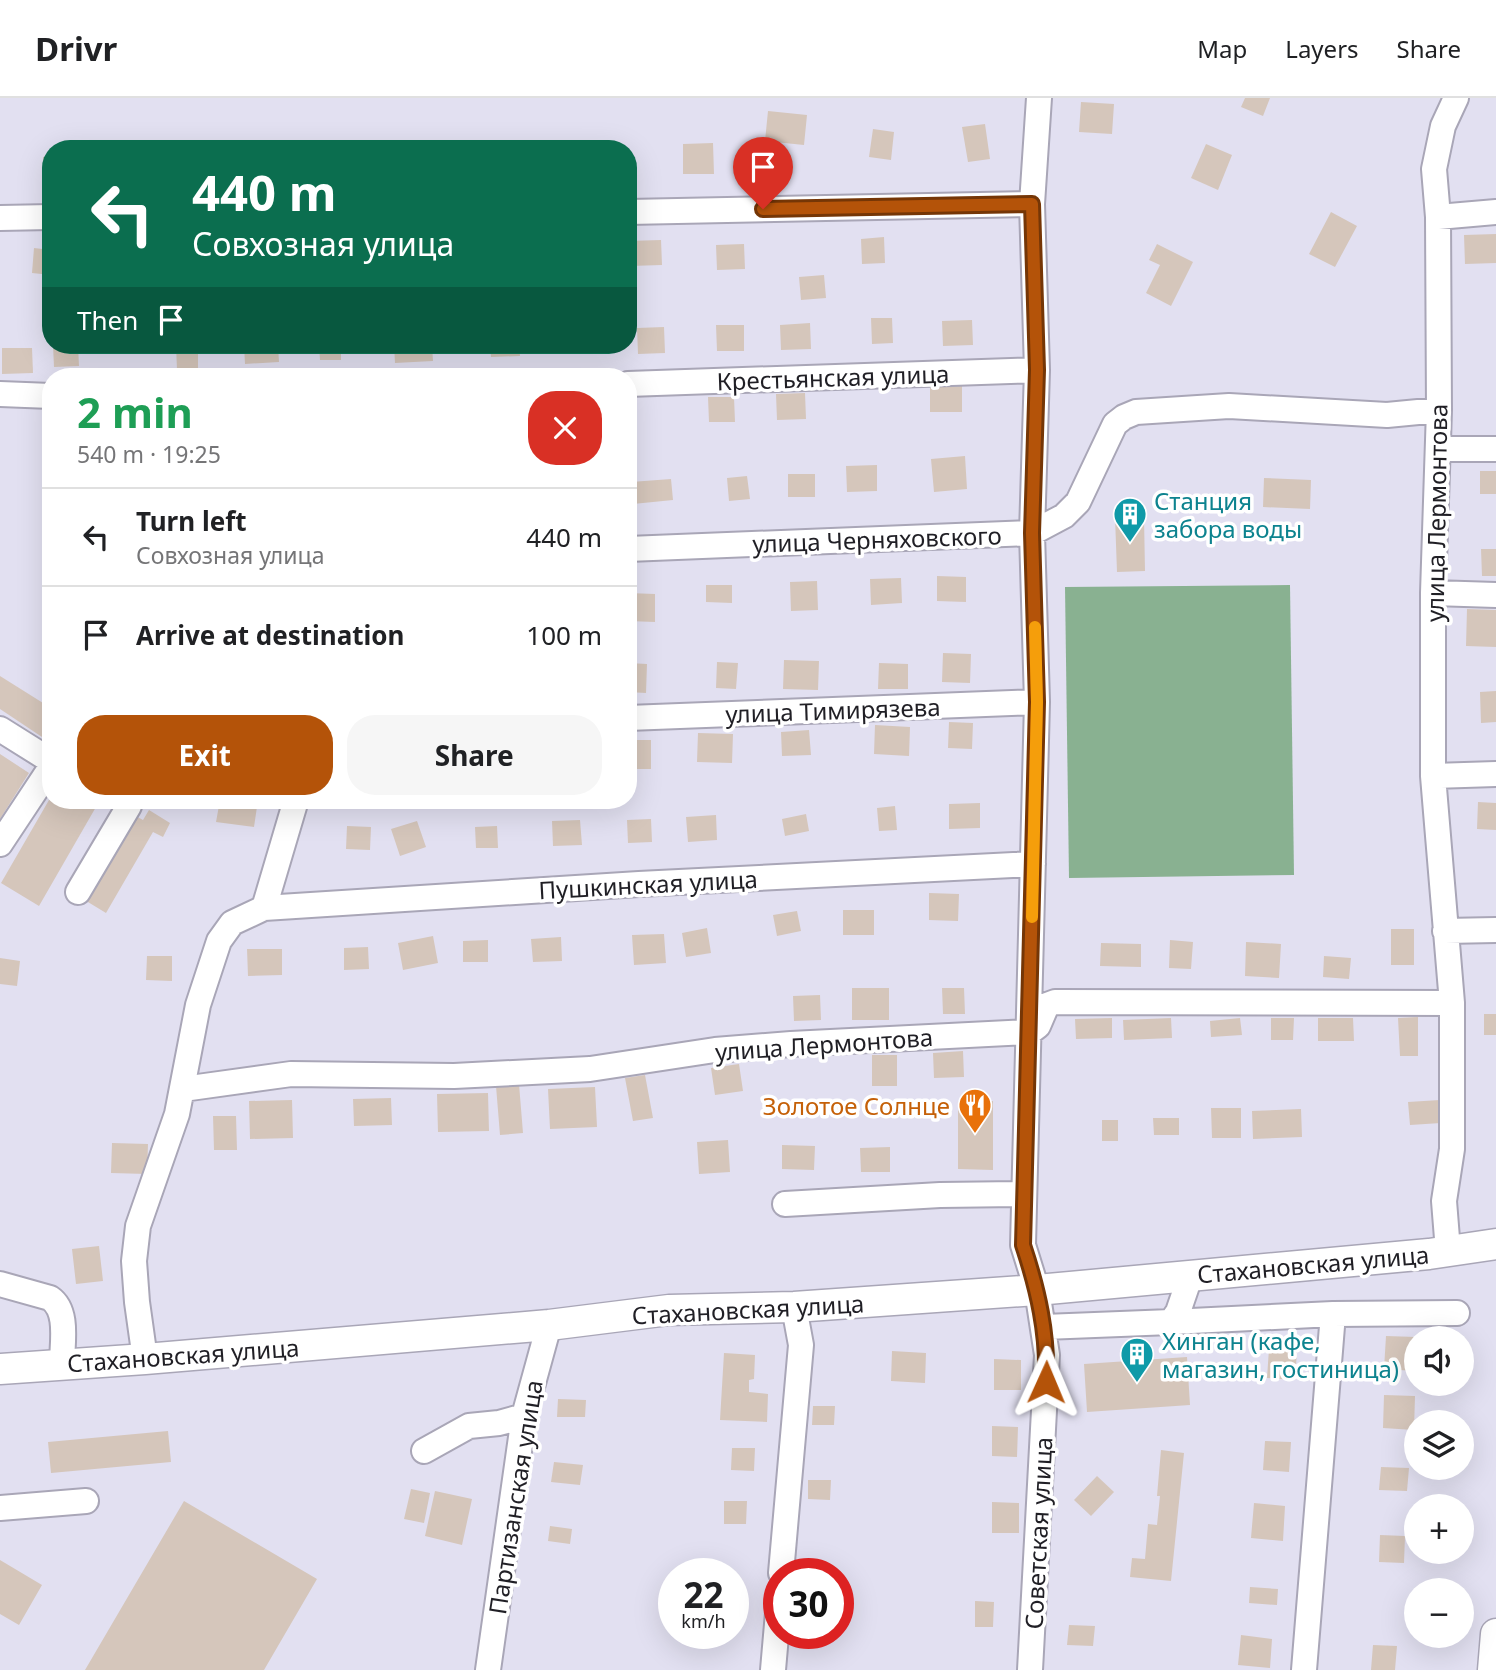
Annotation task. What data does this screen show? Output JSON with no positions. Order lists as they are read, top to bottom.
{
  "streets": {
    "main road": ["Стахановская улица"],
    "street": [
      "Крестьянская улица",
      "улица Лермонтова",
      "улица Черняховского",
      "улица Тимирязева",
      "Пушкинская улица",
      "Партизанская улица",
      "Советская улица"
    ]
  },
  "crossings": [
    ["Крестьянская улица", "Советская улица"],
    ["улица Лермонтова", "улица Черняховского"],
    ["улица Лермонтова", "Стахановская улица"],
    ["улица Лермонтова", "Советская улица"],
    ["улица Черняховского", "Советская улица"],
    ["улица Тимирязева", "Советская улица"],
    ["Пушкинская улица", "Советская улица"],
    ["Стахановская улица", "Партизанская улица"],
    ["Стахановская улица", "Советская улица"]
  ],
  "places": {
    "building": ["Станция забора воды", "Хинган (кафе, магазин, гостиница)"],
    "restaurant": ["Золотое Солнце"]
  },
  "page": {
    "header": "Drivr",
    "nav": ["Map", "Layers", "Share"],
    "turn": ["440 m", "Совхозная улица"],
    "then": "Then",
    "heading": ["2 min", "540 m · 19:25"],
    "list": [
      {
        "name": "Turn left",
        "note": "Совхозная улица",
        "value": "440 m"
      },
      {
        "name": "Arrive at destination",
        "value": "100 m"
      }
    ],
    "buttons": ["Exit", "Share"],
    "map_buttons": ["+", "−"],
    "speed": "22 km/h",
    "limit": "30"
  }
}
